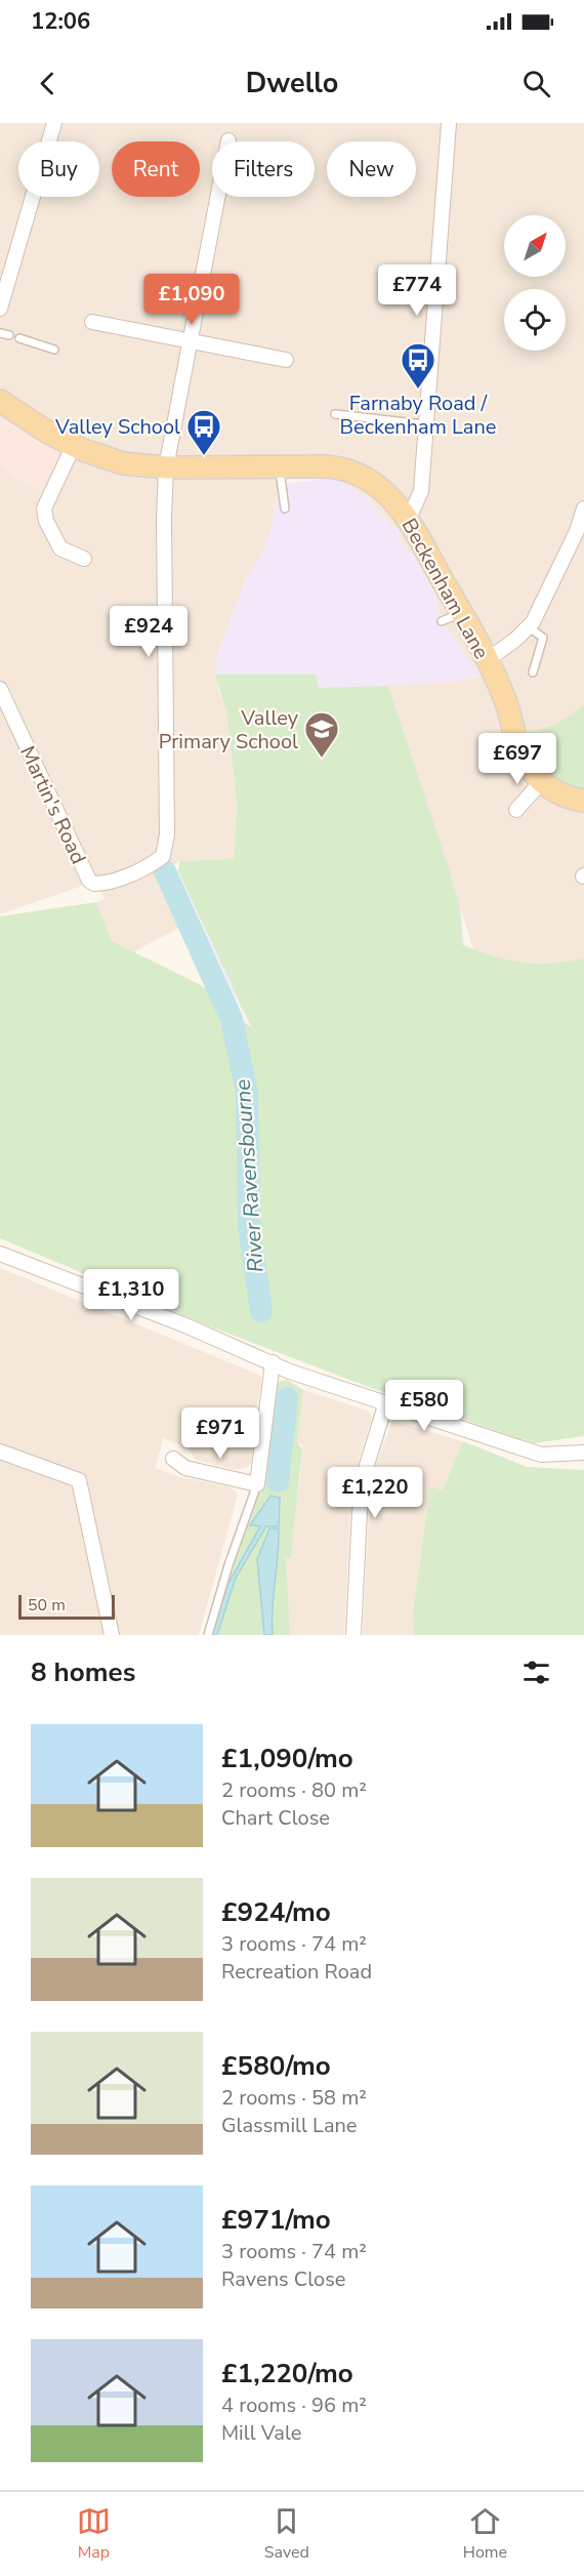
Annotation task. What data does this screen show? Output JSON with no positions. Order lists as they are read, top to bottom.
{
  "streets": {
    "main road": ["Beckenham Lane"],
    "street": ["Martin's Road"]
  },
  "crossings": [
    ["Beckenham Lane", "Martin's Road"]
  ],
  "water": ["River Ravensbourne"],
  "places": {
    "bus stop": ["Farnaby Road / Beckenham Lane", "Valley School"],
    "school or university": ["Valley Primary School"]
  },
  "scale_bar": "50 m",
  "north": "top right",
  "page": {
    "status": "12:06",
    "header": "Dwello",
    "chip": [
      "Buy",
      "Rent",
      "Filters",
      "New"
    ],
    "price": [
      "£774",
      "£1,090",
      "£924",
      "£697",
      "£1,310",
      "£580",
      "£971",
      "£1,220"
    ],
    "scale": "50 m",
    "heading": "8 homes",
    "list": [
      {
        "name": "£1,090/mo",
        "note": "2 rooms · 80 m² · Chart Close"
      },
      {
        "name": "£924/mo",
        "note": "3 rooms · 74 m² · Recreation Road"
      },
      {
        "name": "£580/mo",
        "note": "2 rooms · 58 m² · Glassmill Lane"
      },
      {
        "name": "£971/mo",
        "note": "3 rooms · 74 m² · Ravens Close"
      },
      {
        "name": "£1,220/mo",
        "note": "4 rooms · 96 m² · Mill Vale"
      }
    ],
    "tabs": ["Map", "Saved", "Home"]
  }
}
